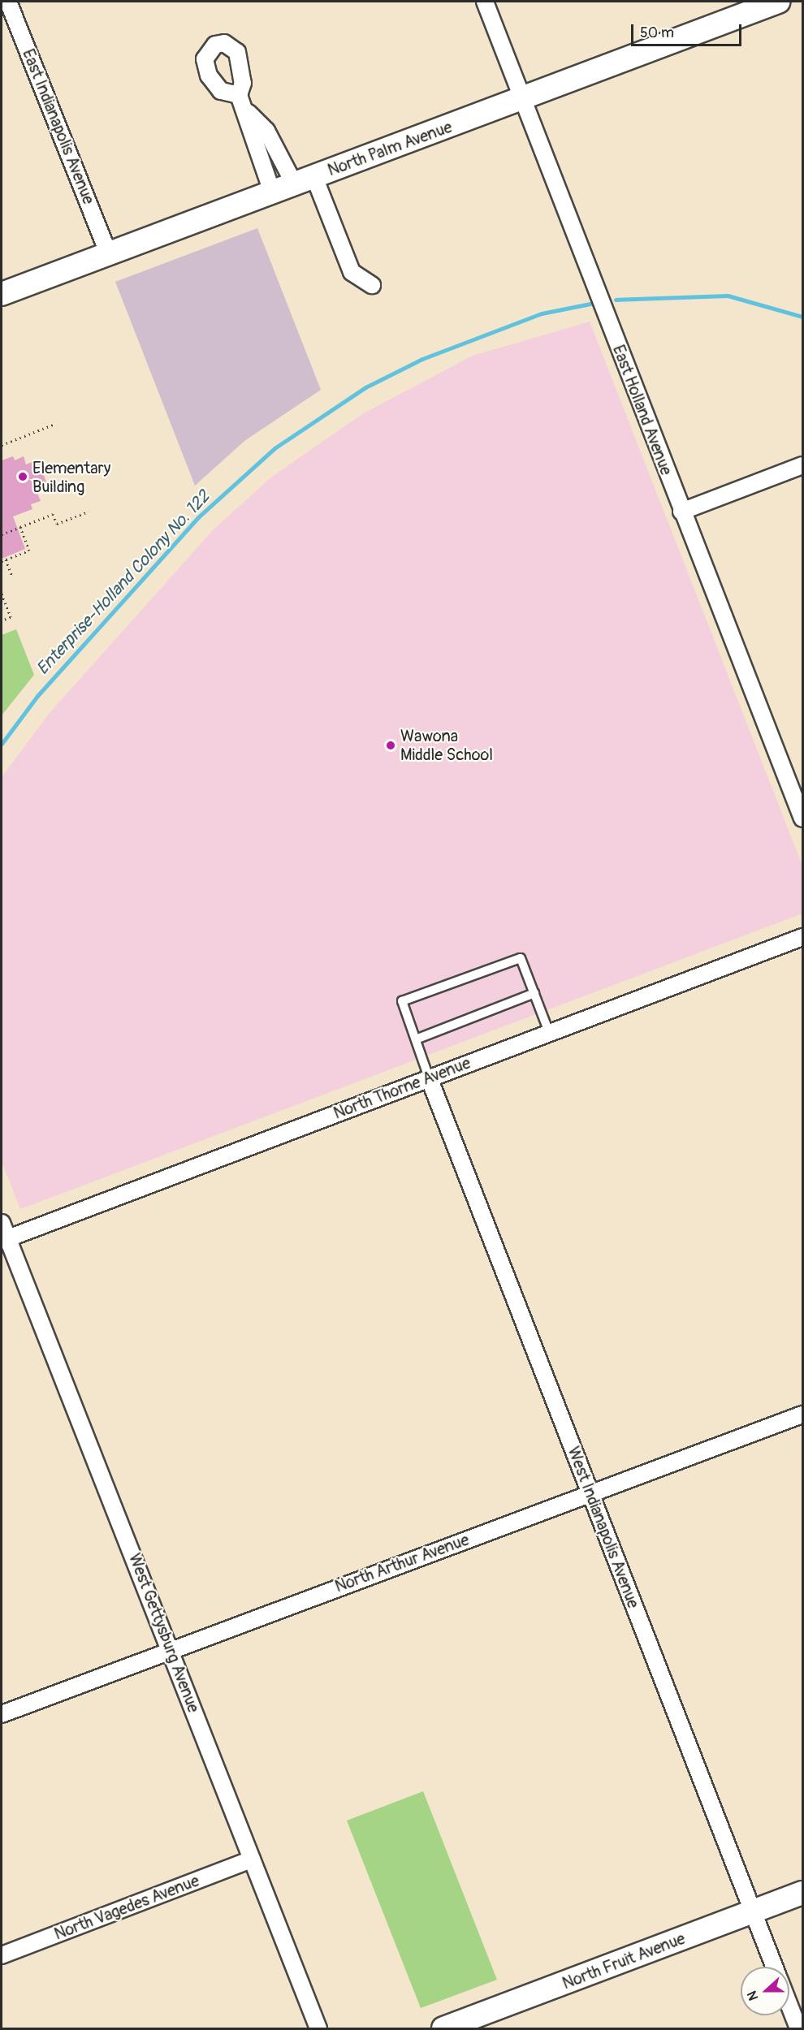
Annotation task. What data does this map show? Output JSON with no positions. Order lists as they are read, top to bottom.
{
  "streets": {
    "main road": ["North Palm Avenue", "North Fruit Avenue"],
    "street": [
      "East Indianapolis Avenue",
      "East Holland Avenue",
      "North Thorne Avenue",
      "West Indianapolis Avenue",
      "North Arthur Avenue",
      "West Gettysburg Avenue",
      "North Vagedes Avenue"
    ]
  },
  "crossings": [
    ["East Indianapolis Avenue", "North Palm Avenue"],
    ["North Palm Avenue", "East Holland Avenue"],
    ["North Thorne Avenue", "West Indianapolis Avenue"],
    ["North Thorne Avenue", "West Gettysburg Avenue"],
    ["West Indianapolis Avenue", "North Arthur Avenue"],
    ["West Indianapolis Avenue", "North Fruit Avenue"],
    ["North Arthur Avenue", "West Gettysburg Avenue"],
    ["West Gettysburg Avenue", "North Vagedes Avenue"]
  ],
  "water": ["Enterprise-Holland Colony No. 122"],
  "places": ["Elementary Building", "Wawona Middle School"],
  "scale_bar": "50 m",
  "north": "left"
}
